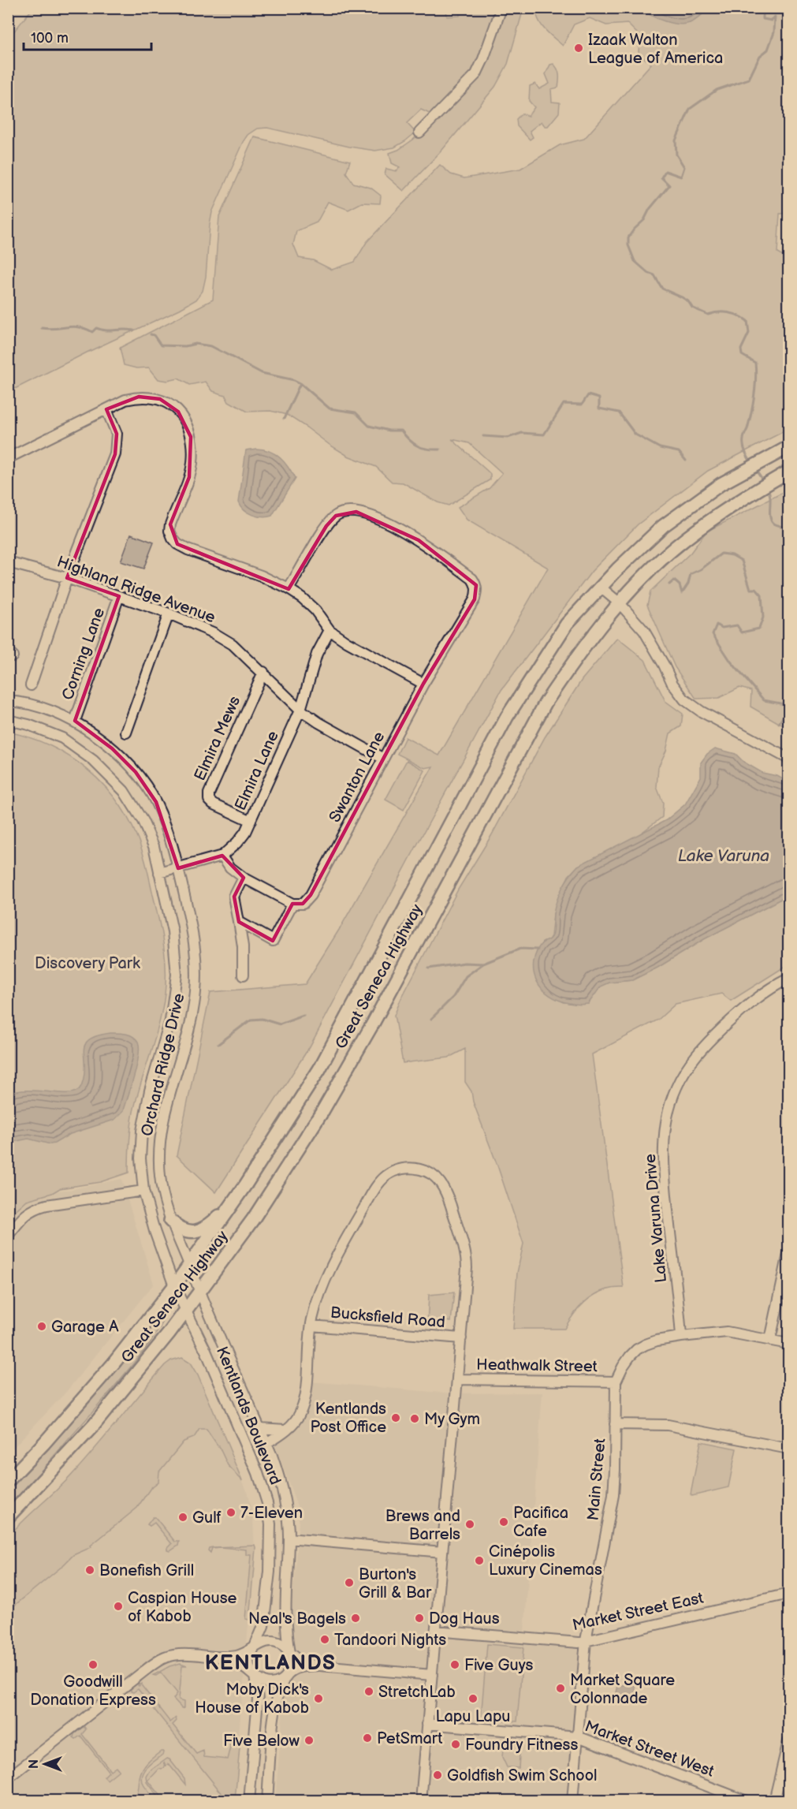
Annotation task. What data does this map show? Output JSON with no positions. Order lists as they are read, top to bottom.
{
  "streets": {
    "main road": ["Great Seneca Highway"],
    "street": [
      "Highland Ridge Avenue",
      "Corning Lane",
      "Elmira Mews",
      "Elmira Lane",
      "Swanton Lane",
      "Orchard Ridge Drive",
      "Lake Varuna Drive",
      "Bucksfield Road",
      "Heathwalk Street",
      "Kentlands Boulevard",
      "Main Street",
      "Market Street East",
      "Market Street West"
    ]
  },
  "crossings": [
    ["Highland Ridge Avenue", "Corning Lane"],
    ["Highland Ridge Avenue", "Elmira Mews"],
    ["Highland Ridge Avenue", "Elmira Lane"],
    ["Highland Ridge Avenue", "Swanton Lane"],
    ["Corning Lane", "Orchard Ridge Drive"],
    ["Elmira Mews", "Elmira Lane"],
    ["Elmira Lane", "Orchard Ridge Drive"],
    ["Great Seneca Highway", "Orchard Ridge Drive"],
    ["Great Seneca Highway", "Kentlands Boulevard"],
    ["Orchard Ridge Drive", "Kentlands Boulevard"],
    ["Lake Varuna Drive", "Main Street"],
    ["Heathwalk Street", "Main Street"],
    ["Main Street", "Market Street East"],
    ["Main Street", "Market Street West"]
  ],
  "districts": ["KENTLANDS"],
  "water": ["Lake Varuna"],
  "parks": ["Discovery Park"],
  "places": [
    "Izaak Walton League of America",
    "Garage A",
    "Kentlands Post Office",
    "My Gym",
    "7-Eleven",
    "Gulf",
    "Pacifica Cafe",
    "Brews and Barrels",
    "Cinépolis Luxury Cinemas",
    "Bonefish Grill",
    "Burton's Grill & Bar",
    "Caspian House of Kabob",
    "Neal's Bagels",
    "Dog Haus",
    "Tandoori Nights",
    "Goodwill Donation Express",
    "Five Guys",
    "Market Square Colonnade",
    "StretchLab",
    "Moby Dick's House of Kabob",
    "Lapu Lapu",
    "PetSmart",
    "Five Below",
    "Foundry Fitness",
    "Goldfish Swim School"
  ],
  "scale_bar": "100 m",
  "north": "left"
}
